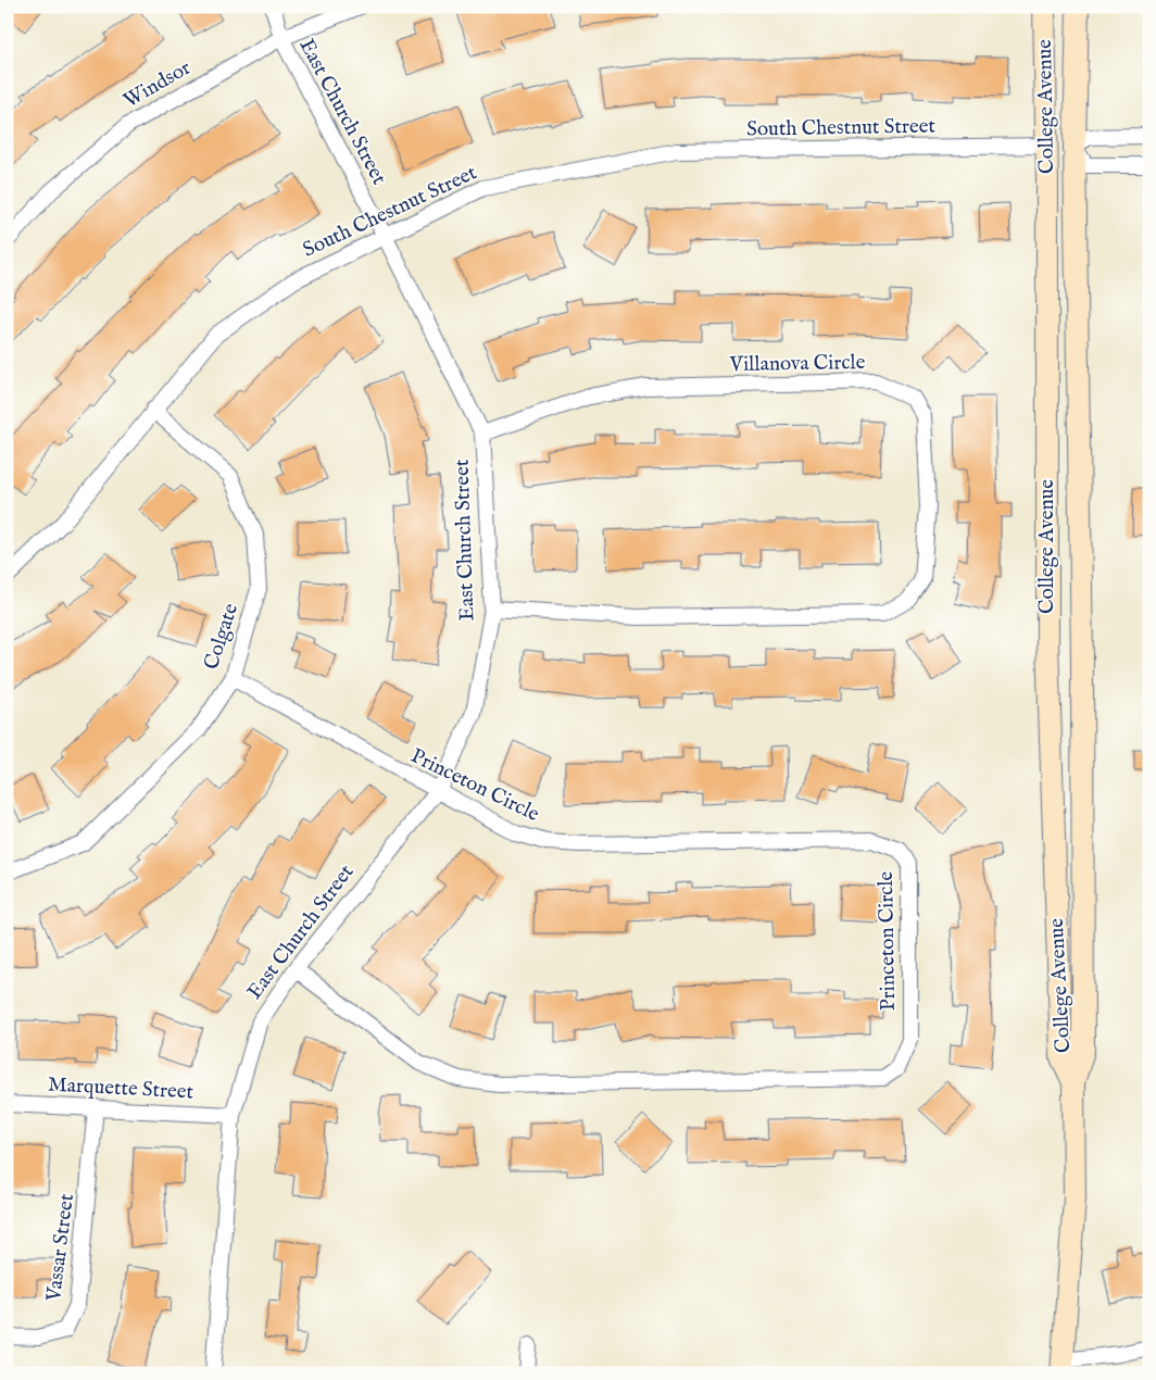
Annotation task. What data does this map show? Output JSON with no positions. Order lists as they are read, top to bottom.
{
  "streets": {
    "main road": ["College Avenue"],
    "street": [
      "Windsor",
      "East Church Street",
      "South Chestnut Street",
      "Villanova Circle",
      "Colgate",
      "Princeton Circle",
      "Marquette Street",
      "Vassar Street"
    ]
  },
  "crossings": [
    ["Windsor", "East Church Street"],
    ["College Avenue", "South Chestnut Street"],
    ["East Church Street", "South Chestnut Street"],
    ["East Church Street", "Villanova Circle"],
    ["East Church Street", "Princeton Circle"],
    ["East Church Street", "Marquette Street"],
    ["South Chestnut Street", "Colgate"],
    ["Colgate", "Princeton Circle"],
    ["Marquette Street", "Vassar Street"]
  ]
}
